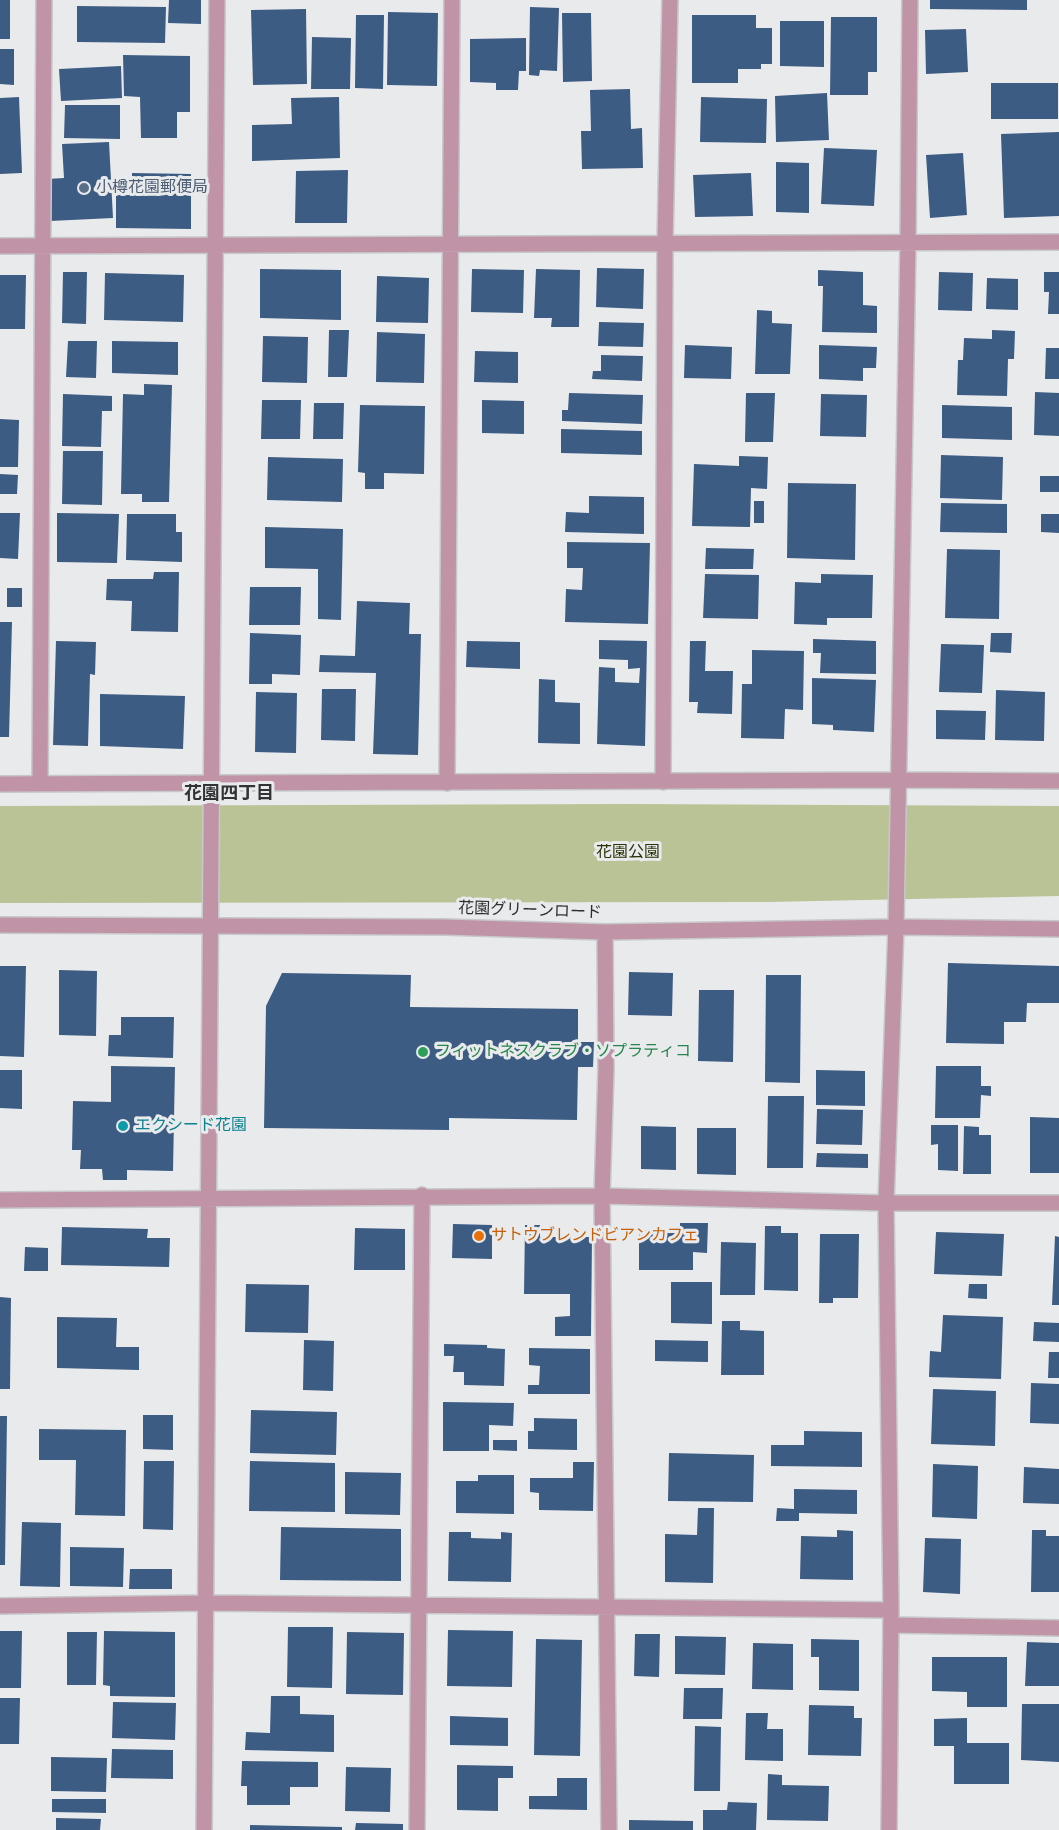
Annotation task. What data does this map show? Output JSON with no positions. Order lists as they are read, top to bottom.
{
  "streets": {
    "street": ["花園グリーンロード"]
  },
  "districts": ["花園四丁目"],
  "parks": ["花園公園"],
  "places": [
    "小樽花園郵便局",
    "フィットネスクラブ・ソプラティコ",
    "エクシード花園",
    "サトウブレンドビアンカフェ"
  ]
}
